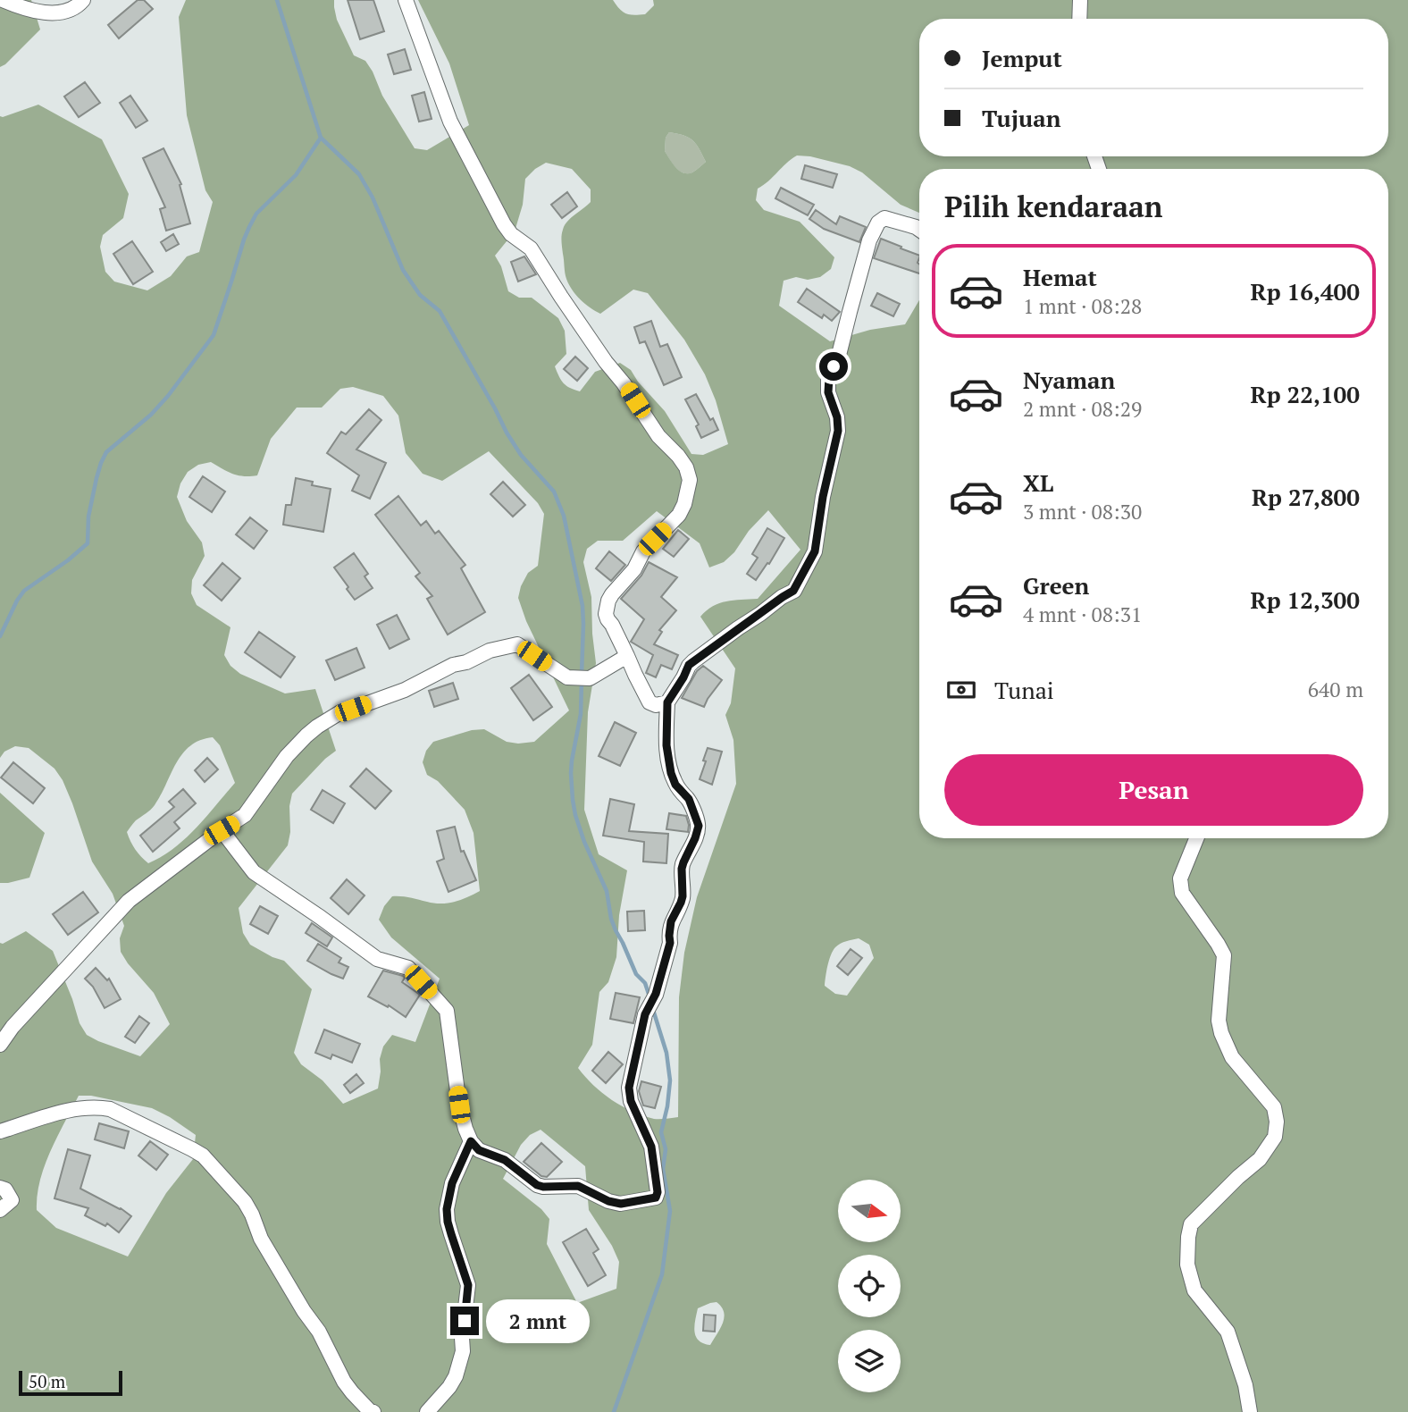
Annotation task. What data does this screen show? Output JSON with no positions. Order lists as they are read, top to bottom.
{
  "scale_bar": "50 m",
  "north": "right",
  "page": {
    "banner": ["Jemput", "Tujuan"],
    "heading": "Pilih kendaraan",
    "list": [
      {
        "name": "Hemat",
        "note": "1 mnt · 08:28",
        "value": "Rp 16,400"
      },
      {
        "name": "Nyaman",
        "note": "2 mnt · 08:29",
        "value": "Rp 22,100"
      },
      {
        "name": "XL",
        "note": "3 mnt · 08:30",
        "value": "Rp 27,800"
      },
      {
        "name": "Green",
        "note": "4 mnt · 08:31",
        "value": "Rp 12,300"
      }
    ],
    "pay": ["Tunai", "640 m"],
    "buttons": "Pesan",
    "bubble": "2 mnt",
    "scale": "50 m"
  }
}
